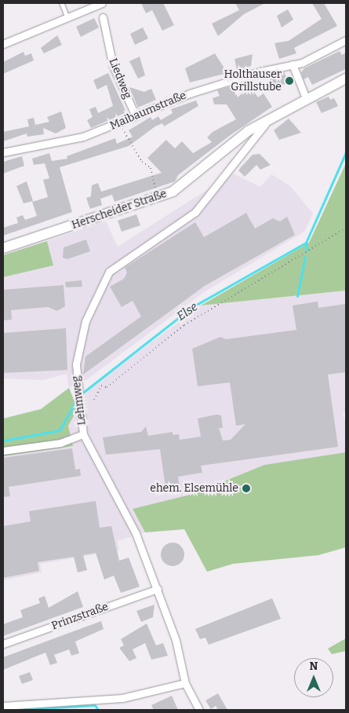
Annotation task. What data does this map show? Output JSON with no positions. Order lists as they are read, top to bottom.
{
  "streets": {
    "main road": ["Herscheider Straße"],
    "street": [
      "Liedweg",
      "Maibaumstraße",
      "Lehmweg",
      "Prinzstraße"
    ]
  },
  "crossings": [
    ["Liedweg", "Maibaumstraße"],
    ["Herscheider Straße", "Lehmweg"],
    ["Lehmweg", "Prinzstraße"]
  ],
  "water": ["Else"],
  "places": ["Holthauser Grillstube", "ehem. Elsemühle"],
  "north": "top"
}
